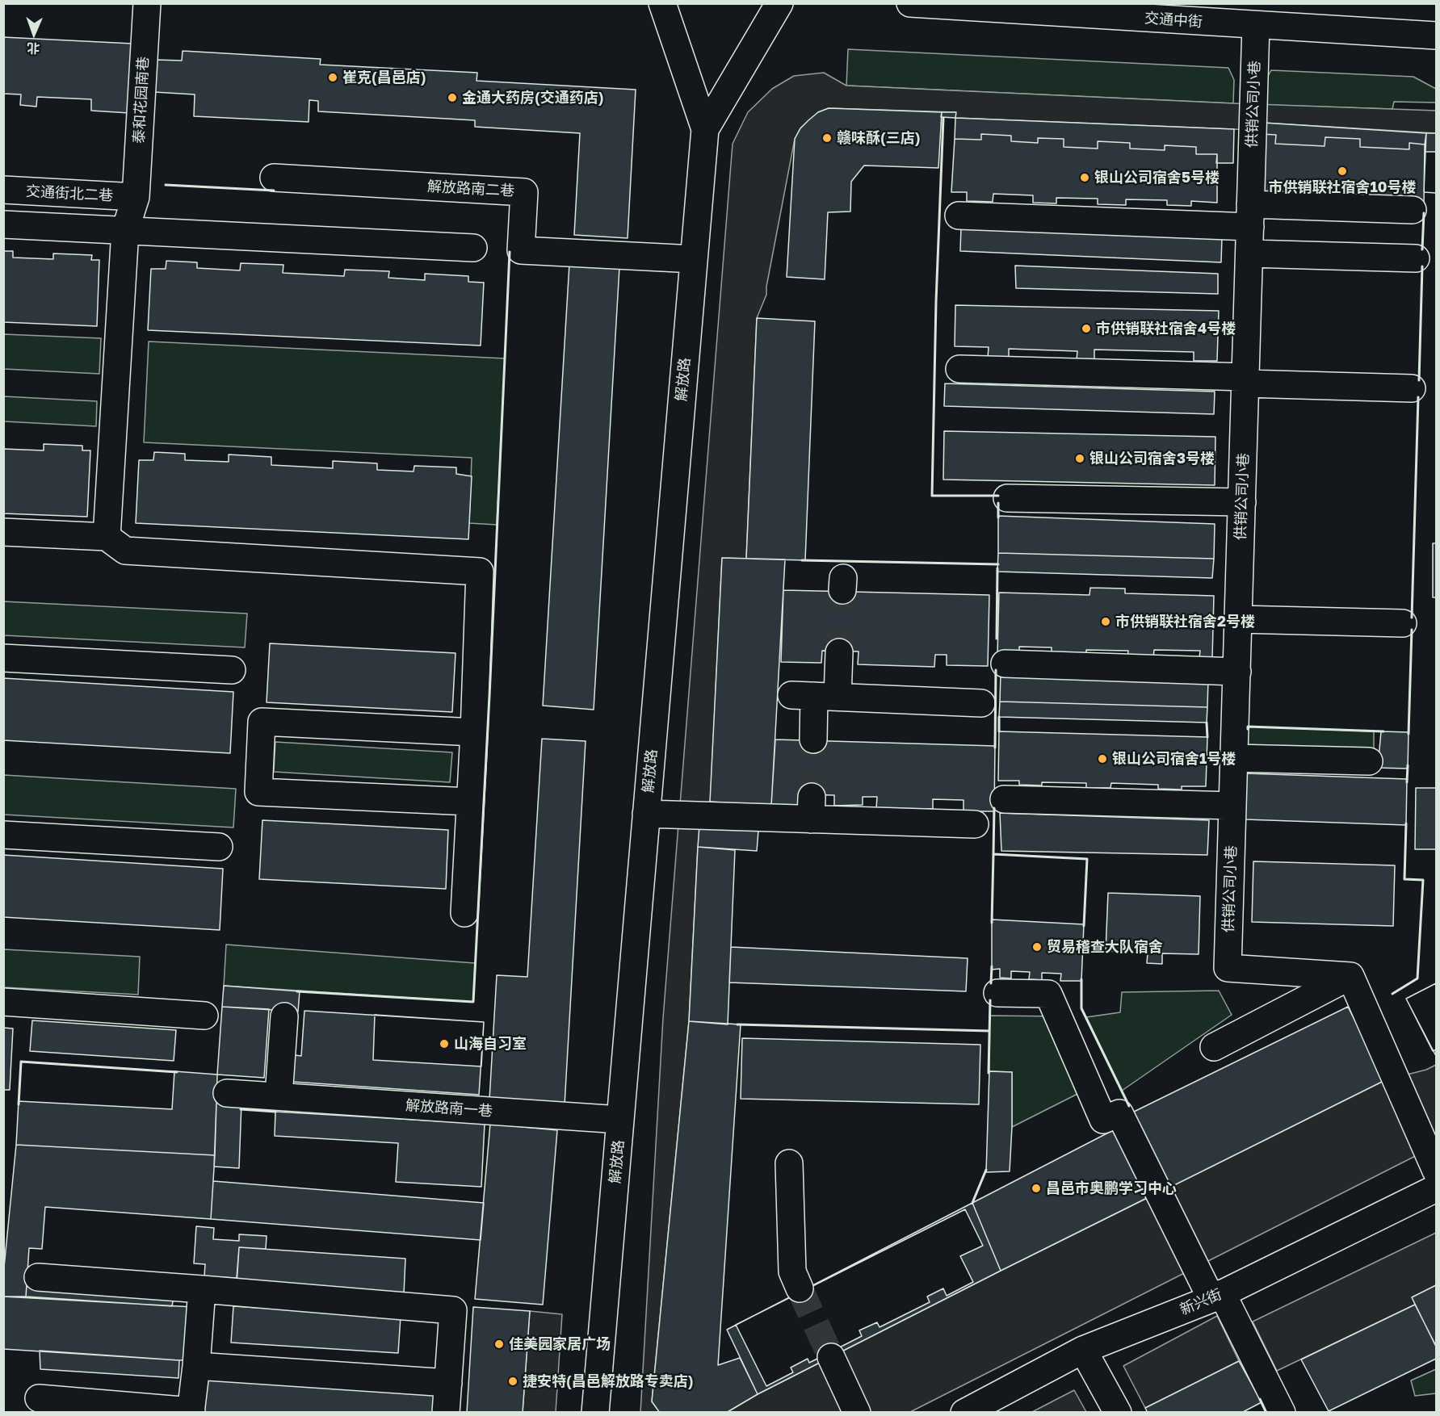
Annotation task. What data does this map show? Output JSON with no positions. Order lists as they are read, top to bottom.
{
  "streets": {
    "street": [
      "交通中街",
      "泰和花园南巷",
      "供销公司小巷",
      "解放路南二巷",
      "交通街北二巷",
      "解放路",
      "解放路南一巷",
      "新兴街"
    ]
  },
  "crossings": [
    ["交通中街", "供销公司小巷"],
    ["泰和花园南巷", "交通街北二巷"],
    ["解放路南二巷", "解放路"],
    ["解放路", "解放路南一巷"]
  ],
  "places": [
    "崔克(昌邑店)",
    "金通大药房(交通药店)",
    "赣味酥(三店)",
    "市供销联社宿舍10号楼",
    "银山公司宿舍5号楼",
    "市供销联社宿舍4号楼",
    "银山公司宿舍3号楼",
    "市供销联社宿舍2号楼",
    "银山公司宿舍1号楼",
    "贸易稽查大队宿舍",
    "山海自习室",
    "昌邑市奥鹏学习中心",
    "佳美园家居广场",
    "捷安特(昌邑解放路专卖店)"
  ],
  "north": "bottom"
}
